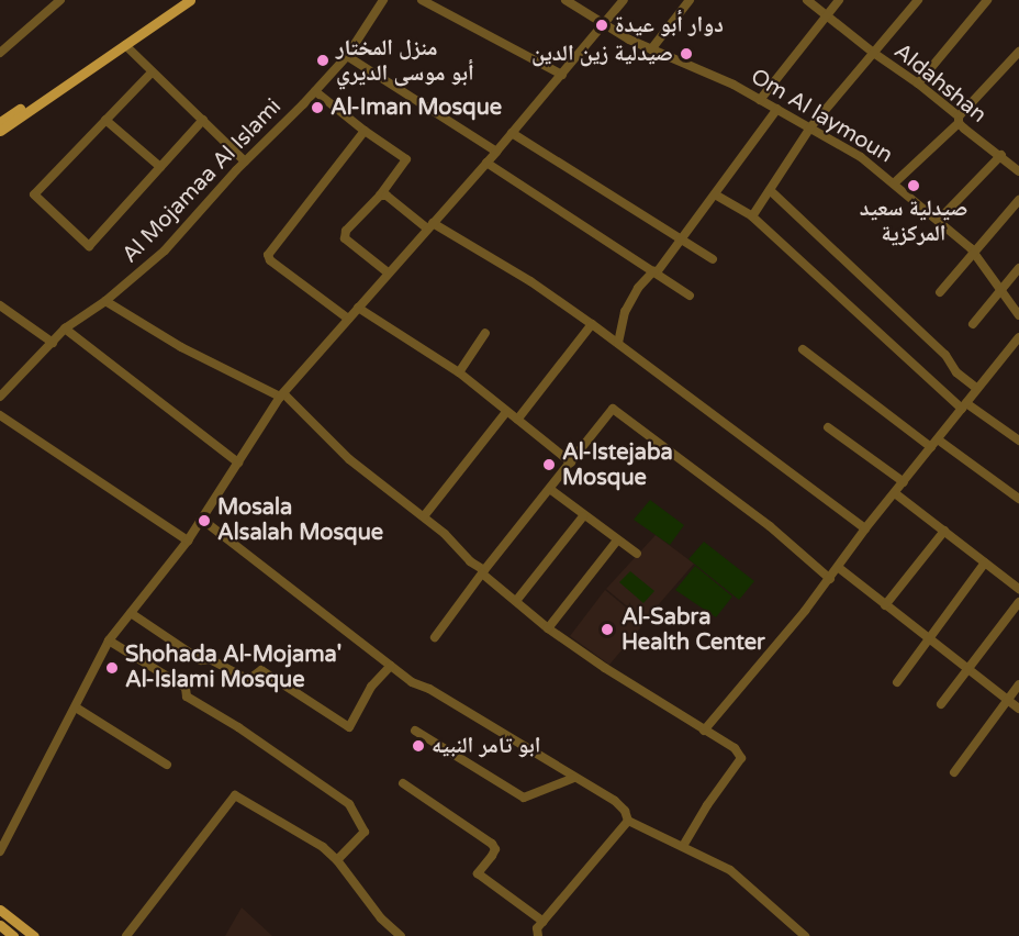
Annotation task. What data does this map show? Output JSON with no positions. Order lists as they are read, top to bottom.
{
  "streets": {
    "street": ["Aldahshan", "Om Al laymoun", "Al Mojamaa Al Islami"]
  },
  "places": [
    "دوار أبو عيدة",
    "صيدلية زين الدين",
    "منزل المختار أبو موسى الديري",
    "Al-Iman Mosque",
    "صيدلية سعيد المركزية",
    "Al-Istejaba Mosque",
    "Mosala Alsalah Mosque",
    "Al-Sabra Health Center",
    "Shohada Al-Mojama' Al-Islami Mosque",
    "ابو تامر النبيه"
  ]
}
